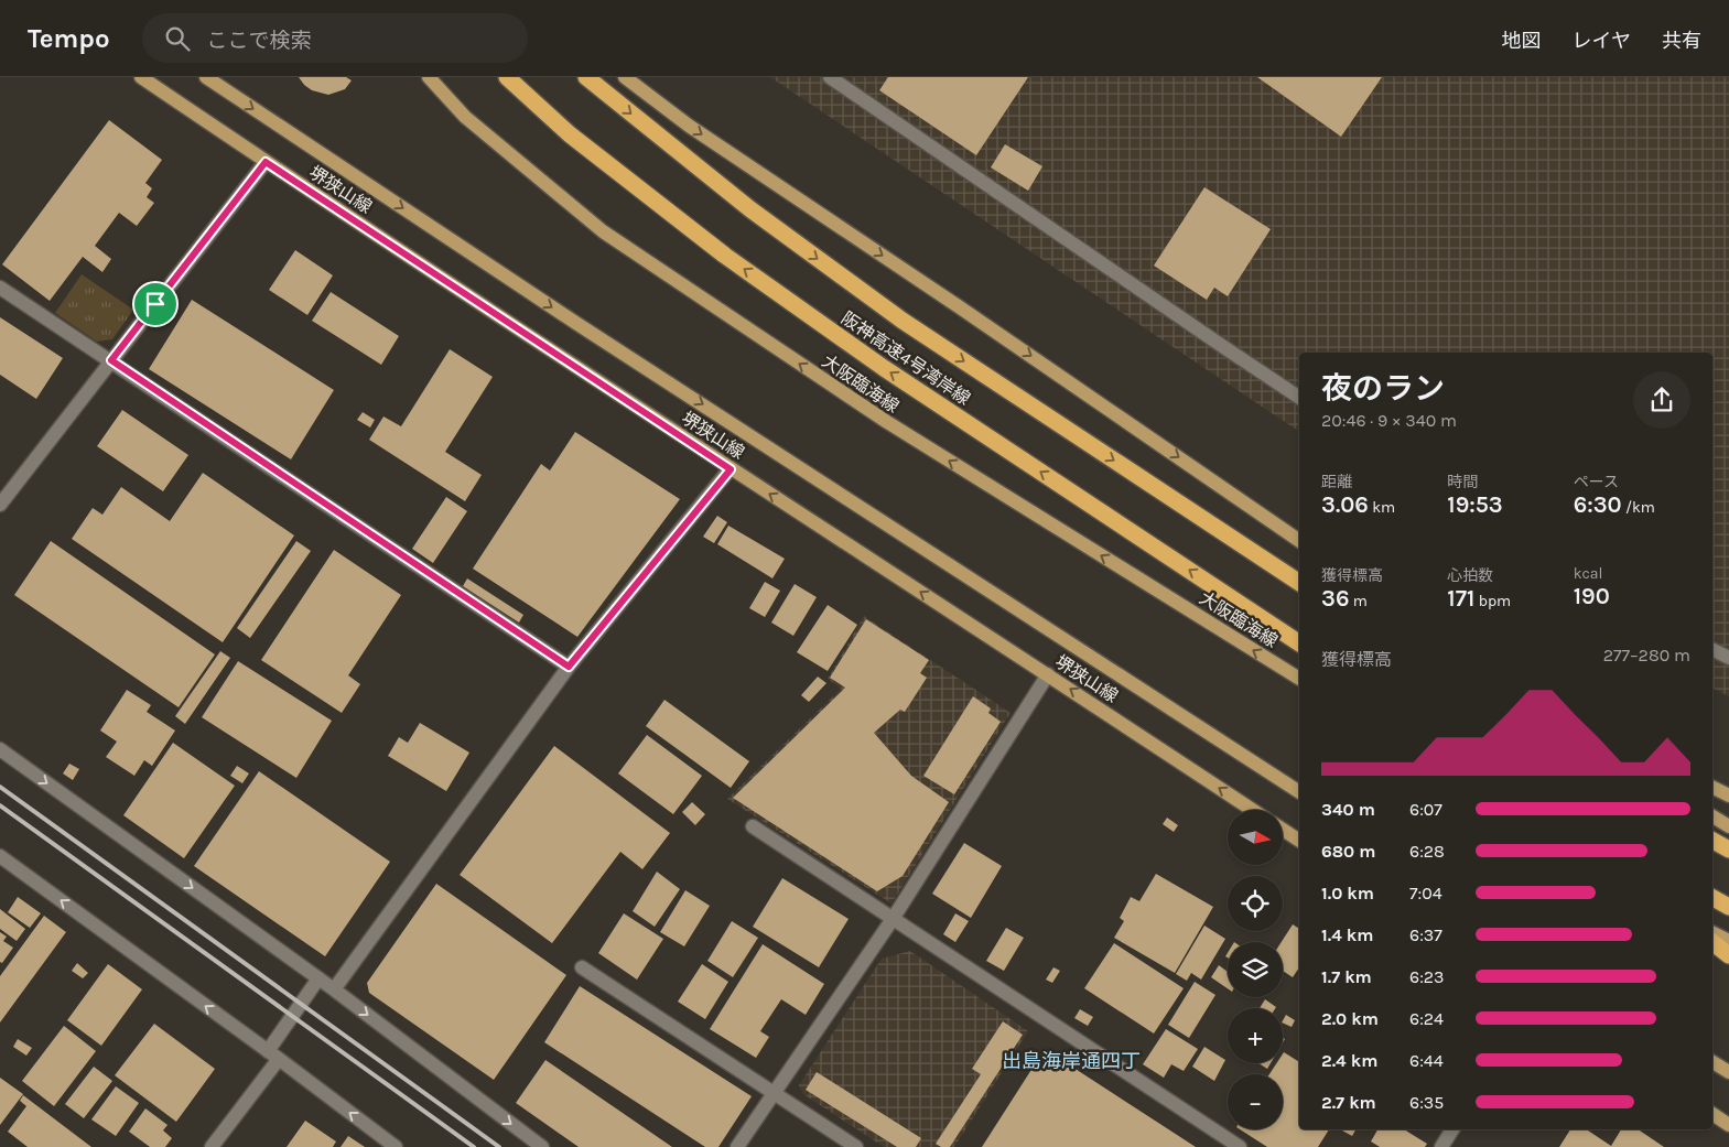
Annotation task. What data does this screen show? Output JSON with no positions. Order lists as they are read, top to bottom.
{
  "streets": {
    "highway": ["阪神高速4号湾岸線"],
    "main road": ["堺狭山線", "大阪臨海線"]
  },
  "one_way": ["大阪臨海線"],
  "districts": ["出島海岸通四丁"],
  "north": "right",
  "page": {
    "header": "Tempo",
    "search": "ここで検索",
    "nav": ["地図", "レイヤ", "共有"],
    "heading": ["夜のラン", "20:46 · 9 × 340 m"],
    "stats": [
      ["距離", "3.06 km"],
      ["時間", "19:53"],
      ["ペース", "6:30 /km"],
      ["獲得標高", "36 m"],
      ["心拍数", "171 bpm"],
      ["kcal", "190"]
    ],
    "chart": ["獲得標高", "277–280 m"],
    "list": [
      {
        "name": "340 m",
        "note": "6:07"
      },
      {
        "name": "680 m",
        "note": "6:28"
      },
      {
        "name": "1.0 km",
        "note": "7:04"
      },
      {
        "name": "1.4 km",
        "note": "6:37"
      },
      {
        "name": "1.7 km",
        "note": "6:23"
      },
      {
        "name": "2.0 km",
        "note": "6:24"
      },
      {
        "name": "2.4 km",
        "note": "6:44"
      },
      {
        "name": "2.7 km",
        "note": "6:35"
      }
    ],
    "map_buttons": ["+", "−"]
  }
}
